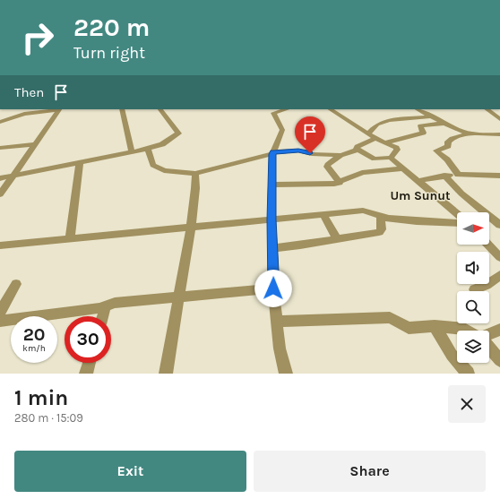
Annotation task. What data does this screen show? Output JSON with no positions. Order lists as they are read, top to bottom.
{
  "districts": ["Um Sunut"],
  "north": "right",
  "page": {
    "turn": ["220 m", "Turn right"],
    "then": "Then",
    "speed": "20 km/h",
    "limit": "30",
    "heading": ["1 min", "280 m · 15:09"],
    "buttons": ["Exit", "Share"]
  }
}
